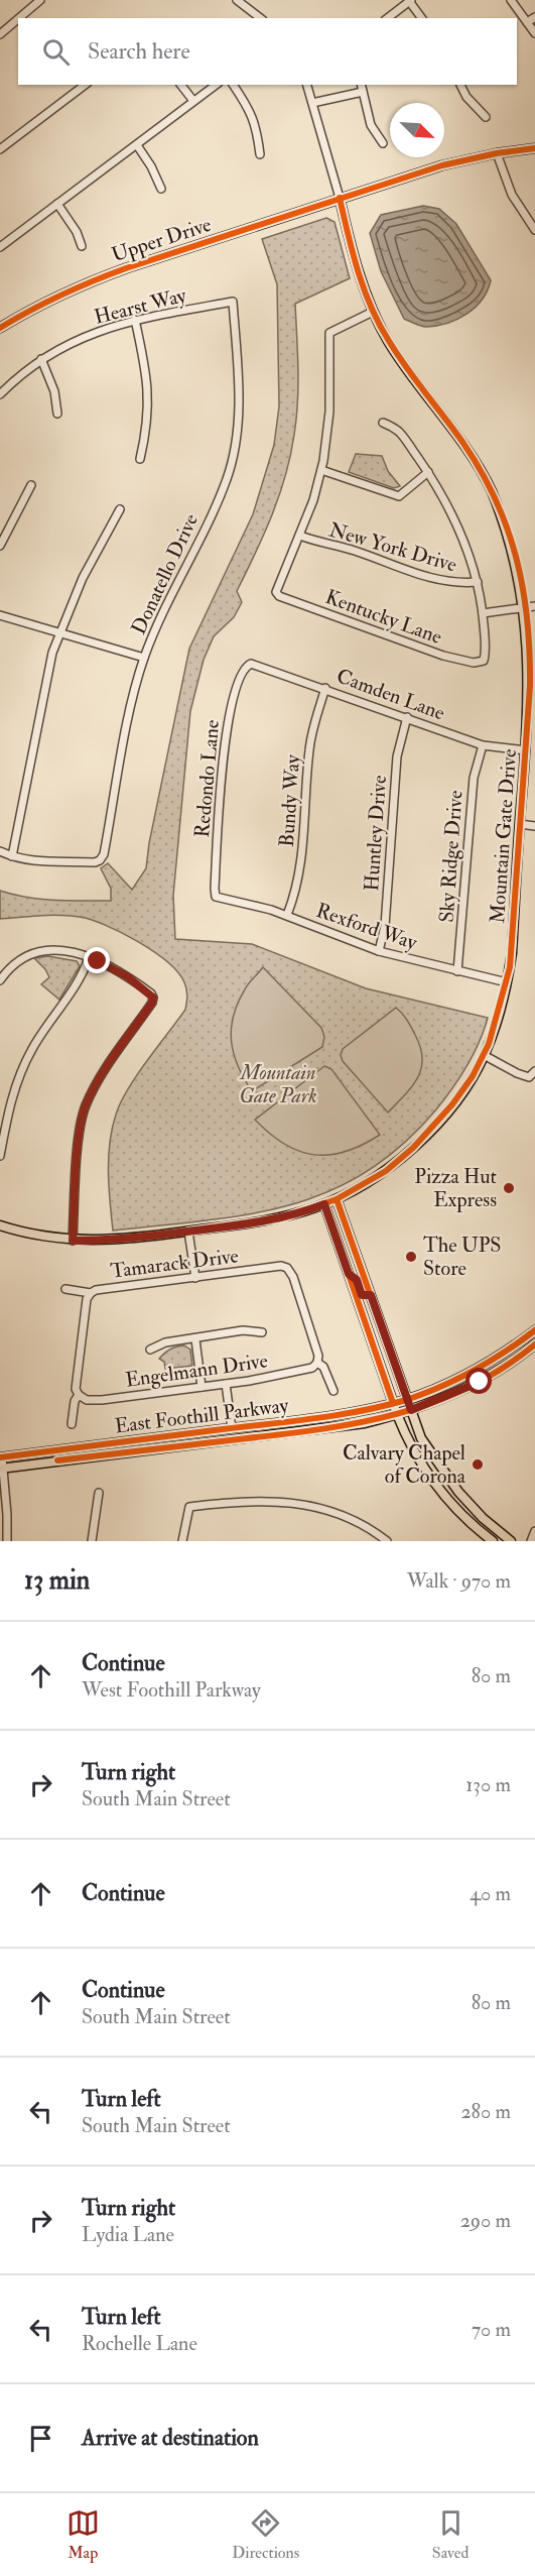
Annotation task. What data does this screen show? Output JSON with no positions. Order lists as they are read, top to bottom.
{
  "streets": {
    "main road": ["Upper Drive", "Mountain Gate Drive", "East Foothill Parkway"],
    "street": [
      "Hearst Way",
      "New York Drive",
      "Donatello Drive",
      "Kentucky Lane",
      "Camden Lane",
      "Redondo Lane",
      "Bundy Way",
      "Huntley Drive",
      "Sky Ridge Drive",
      "Rexford Way",
      "Tamarack Drive",
      "Engelmann Drive"
    ]
  },
  "crossings": [
    ["Upper Drive", "Mountain Gate Drive"],
    ["Hearst Way", "Donatello Drive"],
    ["New York Drive", "Kentucky Lane"],
    ["Camden Lane", "Redondo Lane"],
    ["Camden Lane", "Bundy Way"],
    ["Camden Lane", "Huntley Drive"],
    ["Camden Lane", "Mountain Gate Drive"],
    ["Camden Lane", "Sky Ridge Drive"],
    ["Redondo Lane", "Rexford Way"],
    ["Bundy Way", "Rexford Way"],
    ["Huntley Drive", "Rexford Way"],
    ["Mountain Gate Drive", "Rexford Way"],
    ["Sky Ridge Drive", "Rexford Way"],
    ["Tamarack Drive", "Engelmann Drive"]
  ],
  "parks": ["Mountain Gate Park"],
  "places": ["Pizza Hut Express", "The UPS Store", "Calvary Chapel of Corona"],
  "north": "bottom right",
  "page": {
    "search": "Search here",
    "heading": ["13 min", "Walk · 970 m"],
    "list": [
      ["Continue", "West Foothill Parkway", "80 m"],
      ["Turn right", "South Main Street", "130 m"],
      ["Continue", "40 m"],
      ["Continue", "South Main Street", "80 m"],
      ["Turn left", "South Main Street", "280 m"],
      ["Turn right", "Lydia Lane", "290 m"],
      ["Turn left", "Rochelle Lane", "70 m"],
      "Arrive at destination"
    ],
    "nav": ["Map", "Directions", "Saved"]
  }
}
